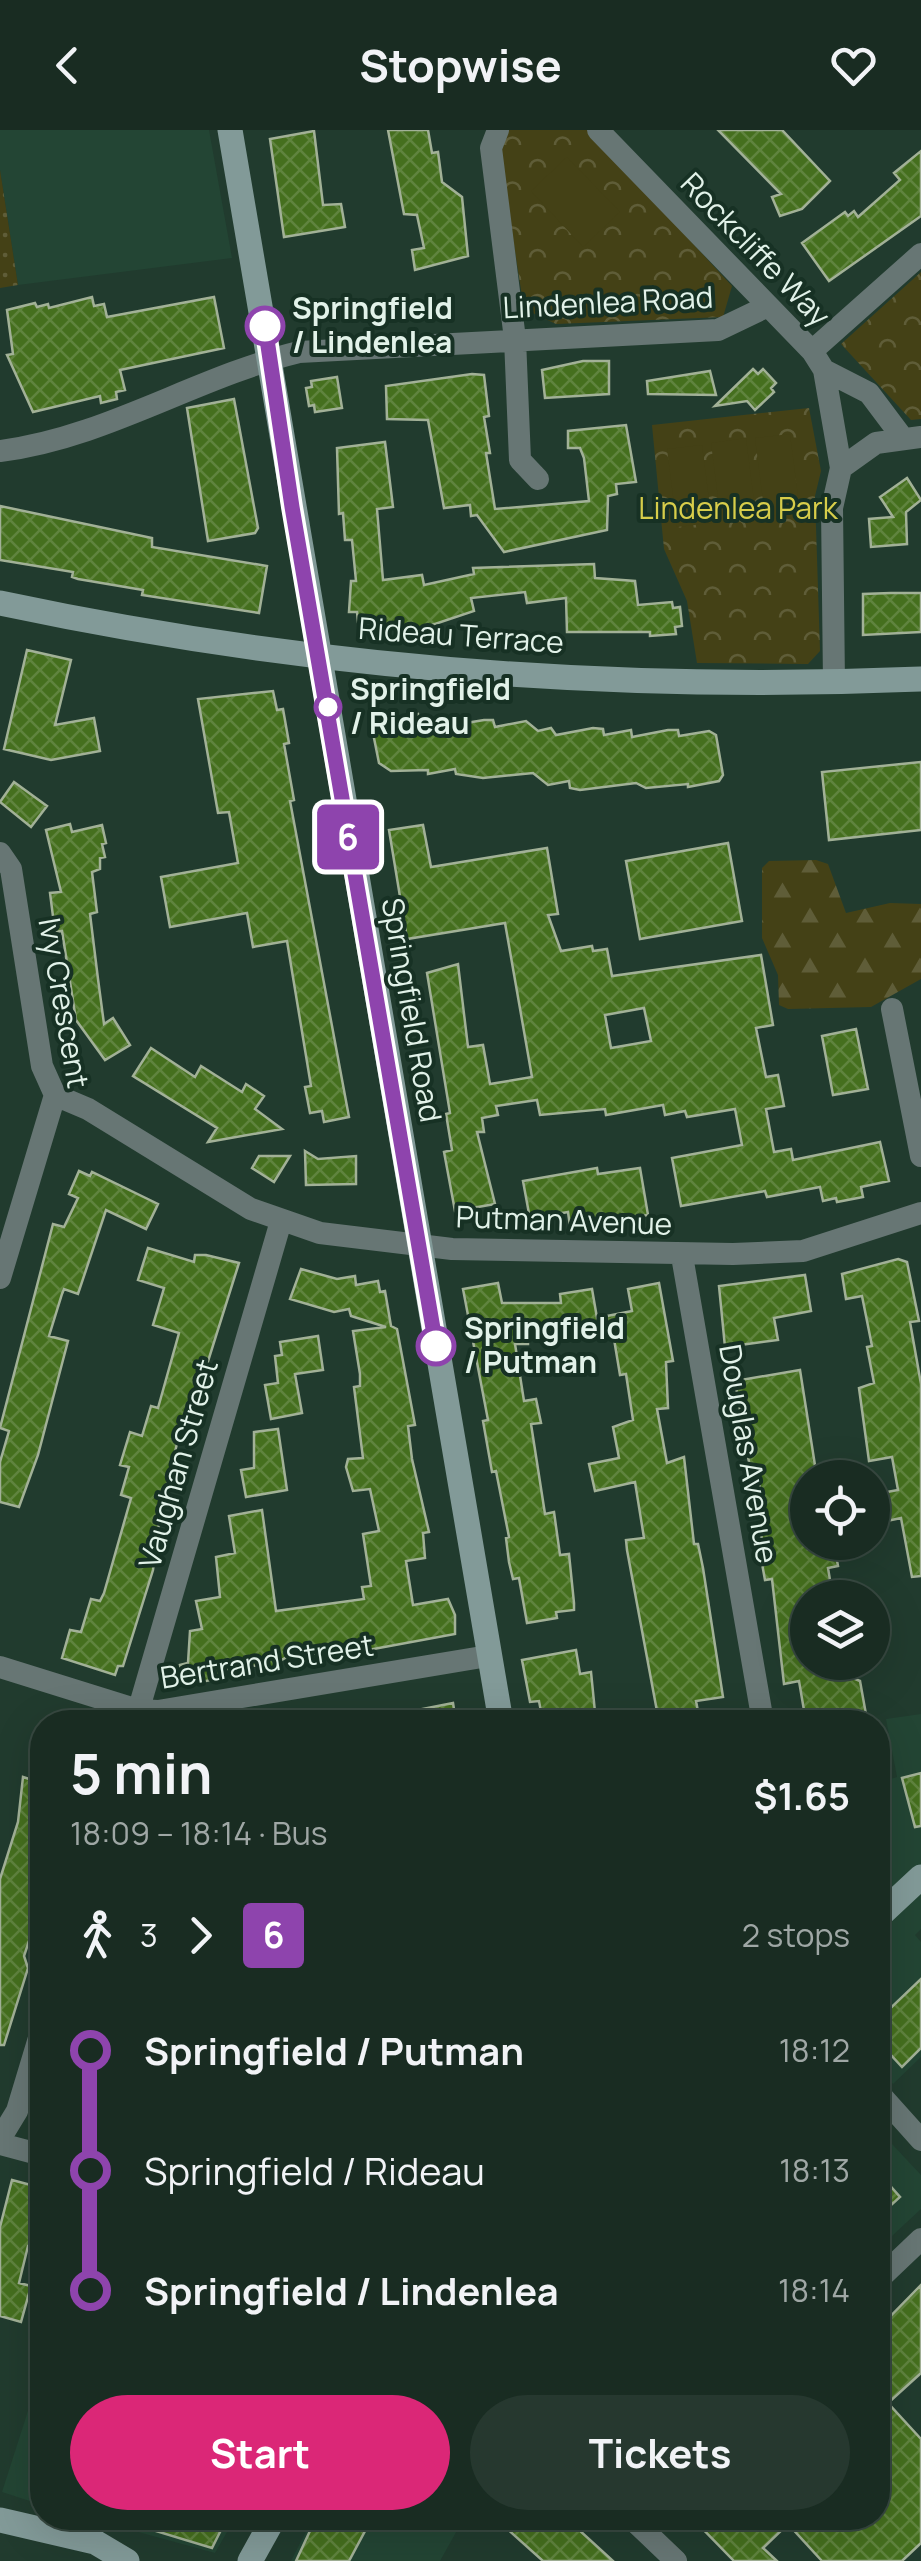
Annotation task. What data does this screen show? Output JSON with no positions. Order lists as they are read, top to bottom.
{
  "streets": {
    "street": [
      "Rockcliffe Way",
      "Lindenlea Road",
      "Rideau Terrace",
      "Ivy Crescent",
      "Springfield Road",
      "Putman Avenue",
      "Douglas Avenue",
      "Vaughan Street",
      "Bertrand Street"
    ]
  },
  "crossings": [
    ["Rockcliffe Way", "Lindenlea Road"],
    ["Lindenlea Road", "Springfield Road"],
    ["Rideau Terrace", "Springfield Road"],
    ["Ivy Crescent", "Putman Avenue"],
    ["Springfield Road", "Putman Avenue"],
    ["Springfield Road", "Bertrand Street"],
    ["Putman Avenue", "Douglas Avenue"],
    ["Putman Avenue", "Vaughan Street"]
  ],
  "parks": ["Lindenlea Park"],
  "places": ["Springfield / Lindenlea", "Springfield / Rideau", "Springfield / Putman"],
  "lines": ["bus line 6"],
  "page": {
    "header": "Stopwise",
    "on_map": "6",
    "heading": ["5 min", "18:09 – 18:14 · Bus", "$1.65"],
    "legs": ["3", "6", "2 stops"],
    "list": [
      {
        "name": "Springfield / Putman",
        "value": "18:12"
      },
      {
        "name": "Springfield / Rideau",
        "value": "18:13"
      },
      {
        "name": "Springfield / Lindenlea",
        "value": "18:14"
      }
    ],
    "buttons": ["Start", "Tickets"]
  }
}
